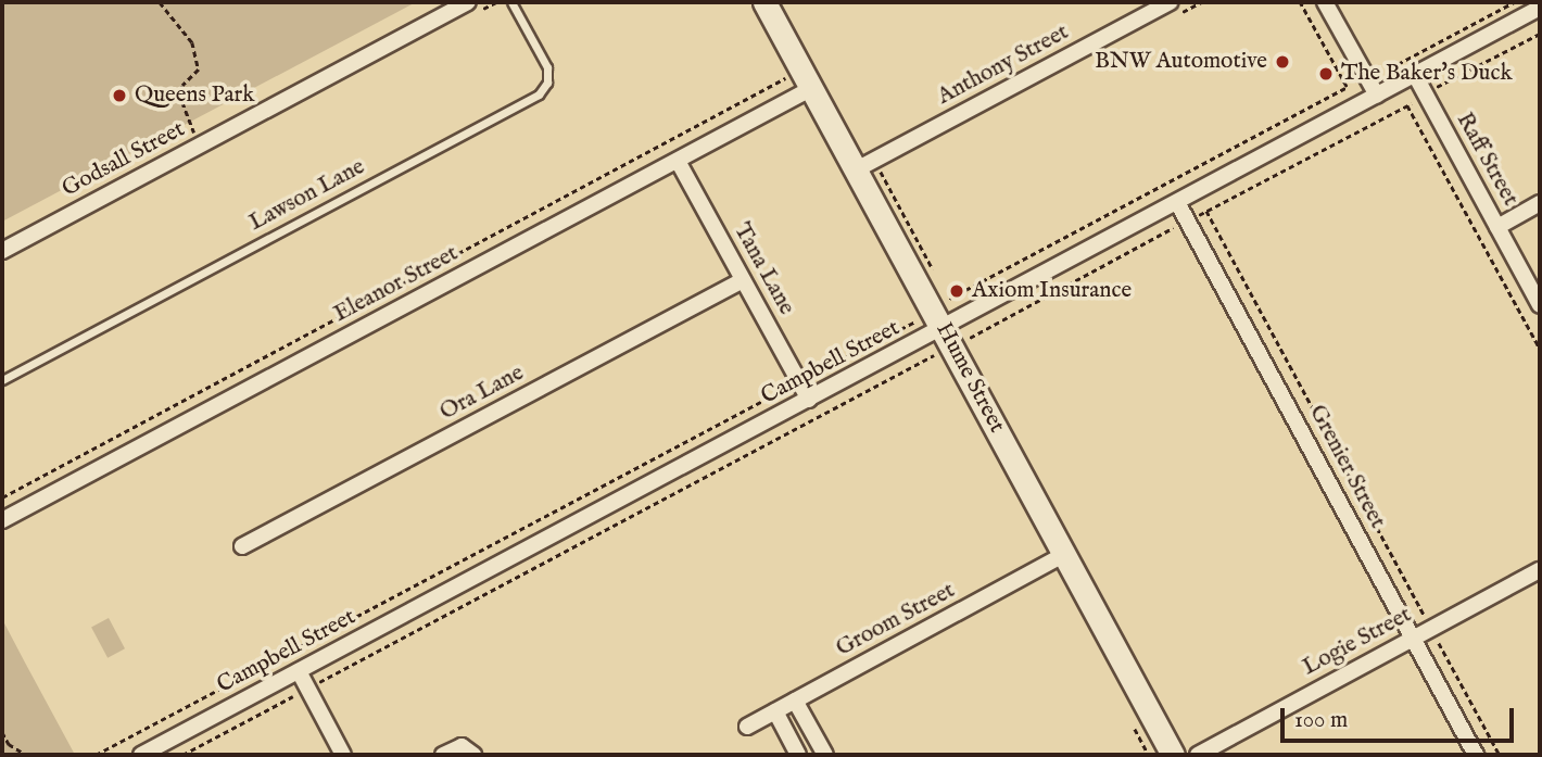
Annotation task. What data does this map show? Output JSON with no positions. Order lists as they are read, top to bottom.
{
  "streets": {
    "street": [
      "Anthony Street",
      "Godsall Street",
      "Raff Street",
      "Tana Lane",
      "Eleanor Street",
      "Campbell Street",
      "Hume Street",
      "Ora Lane",
      "Grenier Street",
      "Groom Street",
      "Logie Street"
    ],
    "lane": ["Lawson Lane"]
  },
  "crossings": [
    ["Anthony Street", "Hume Street"],
    ["Raff Street", "Campbell Street"],
    ["Tana Lane", "Eleanor Street"],
    ["Tana Lane", "Campbell Street"],
    ["Tana Lane", "Ora Lane"],
    ["Eleanor Street", "Hume Street"],
    ["Campbell Street", "Hume Street"],
    ["Campbell Street", "Grenier Street"],
    ["Hume Street", "Groom Street"],
    ["Grenier Street", "Logie Street"]
  ],
  "places": [
    "BNW Automotive",
    "The Baker's Duck",
    "Queens Park",
    "Axiom Insurance"
  ],
  "scale_bar": "100 m"
}
